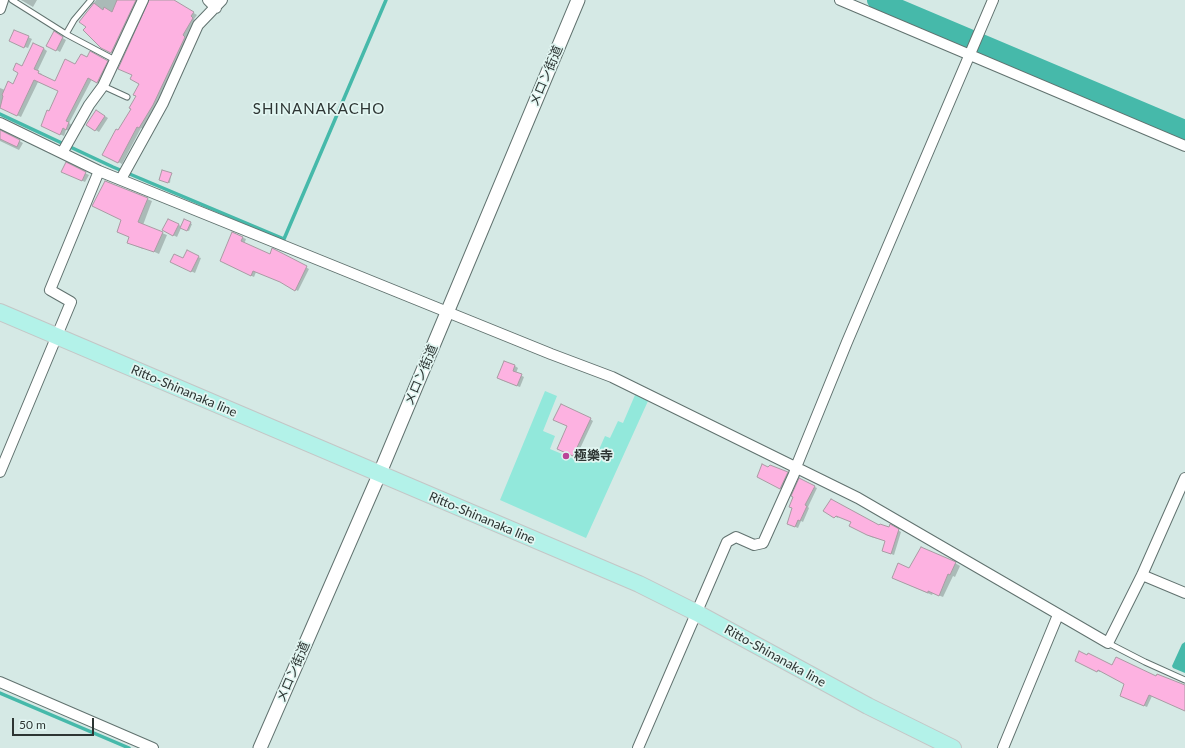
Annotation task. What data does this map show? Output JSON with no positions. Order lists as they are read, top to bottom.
{
  "streets": {
    "main road": ["Ritto-Shinanaka line"],
    "street": ["メロン街道"]
  },
  "crossings": [
    ["メロン街道", "Ritto-Shinanaka line"]
  ],
  "districts": ["SHINANAKACHO"],
  "places": ["極樂寺"],
  "scale_bar": "50 m"
}
